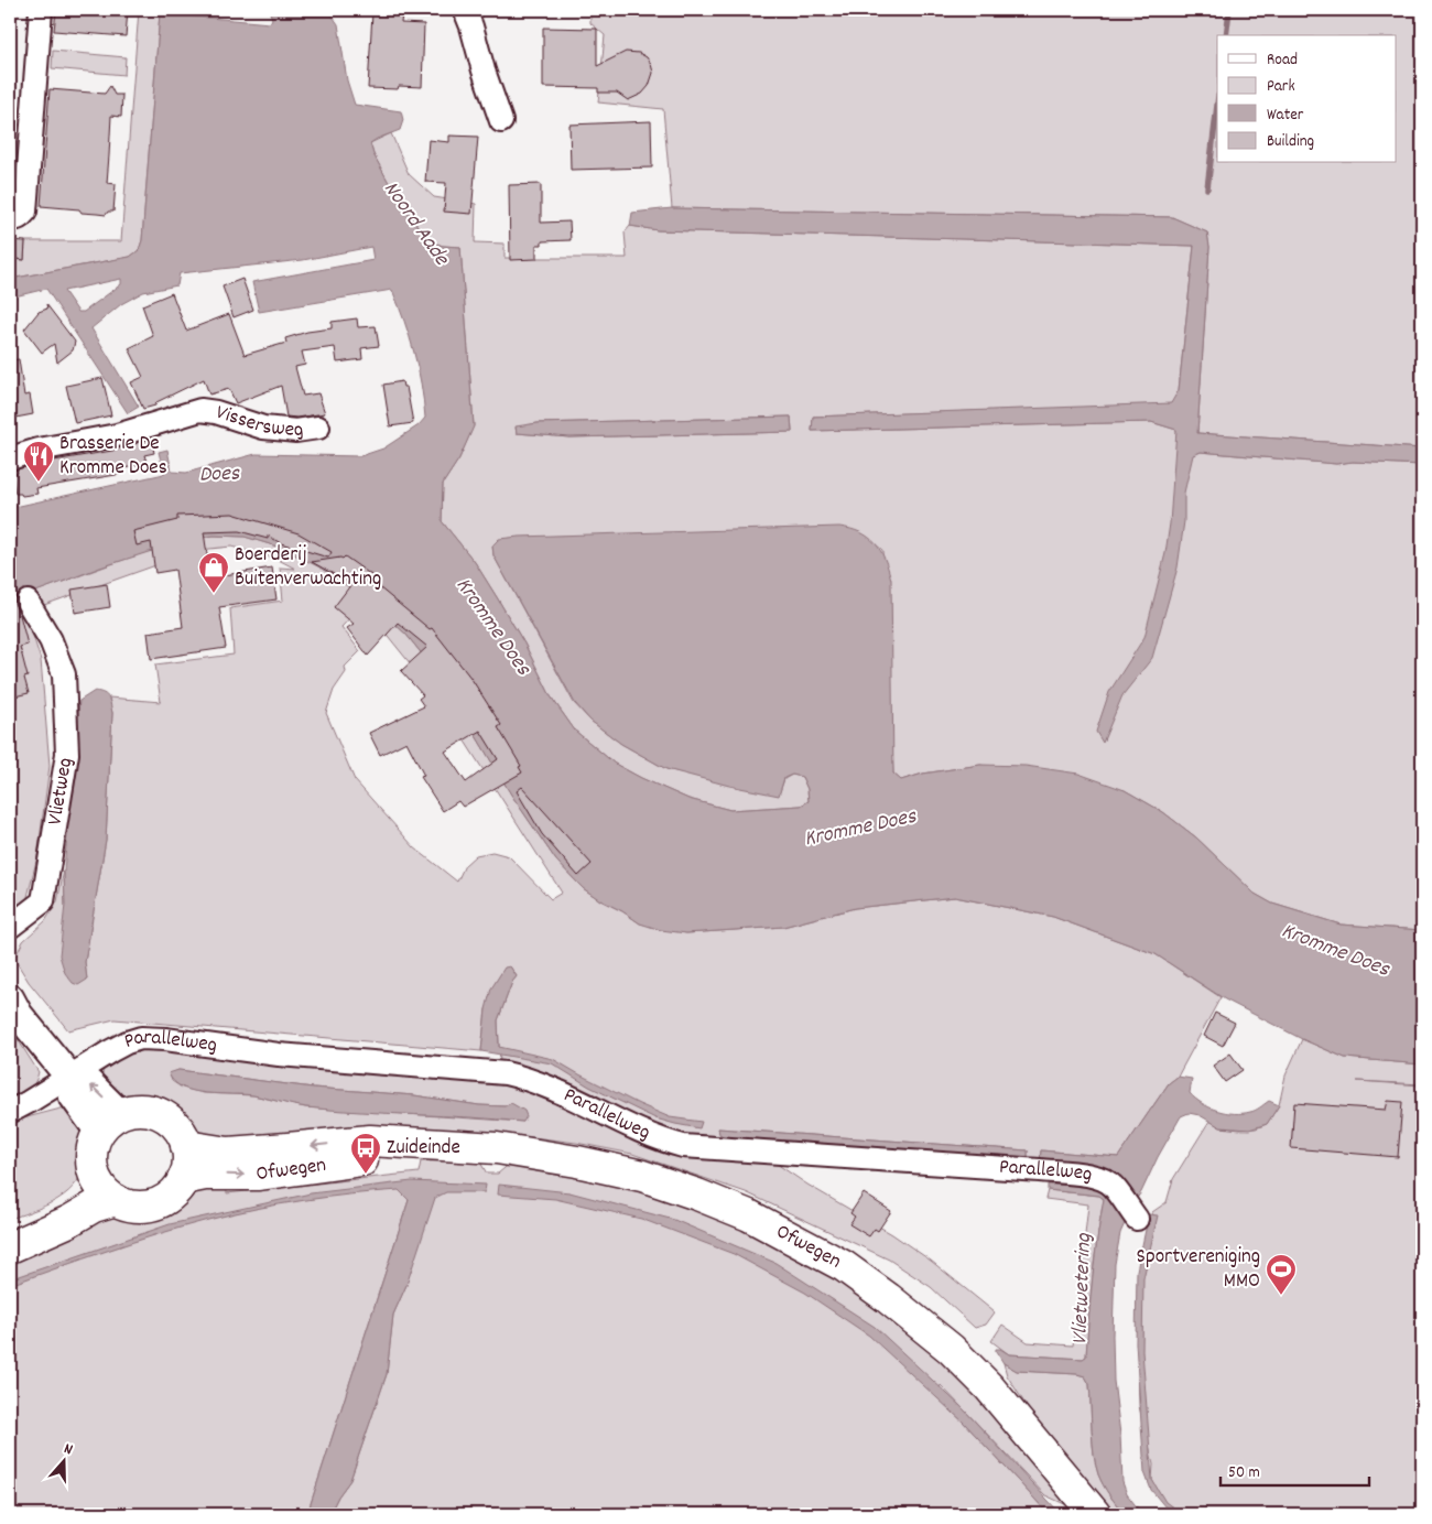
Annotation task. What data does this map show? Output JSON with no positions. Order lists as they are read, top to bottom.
{
  "streets": {
    "main road": ["Ofwegen"],
    "street": ["Vissersweg", "Vlietweg", "Parallelweg"]
  },
  "water": [
    "Noord Aade",
    "Does",
    "Kromme Does",
    "Vlietwetering"
  ],
  "places": {
    "restaurant": ["Brasserie De Kromme Does"],
    "shop": ["Boerderij Buitenverwachting"],
    "bus stop": ["Zuideinde"],
    "sports": ["Sportvereniging MMO"]
  },
  "legend": [
    "Road",
    "Park",
    "Water",
    "Building"
  ],
  "scale_bar": "50 m",
  "north": "top"
}
